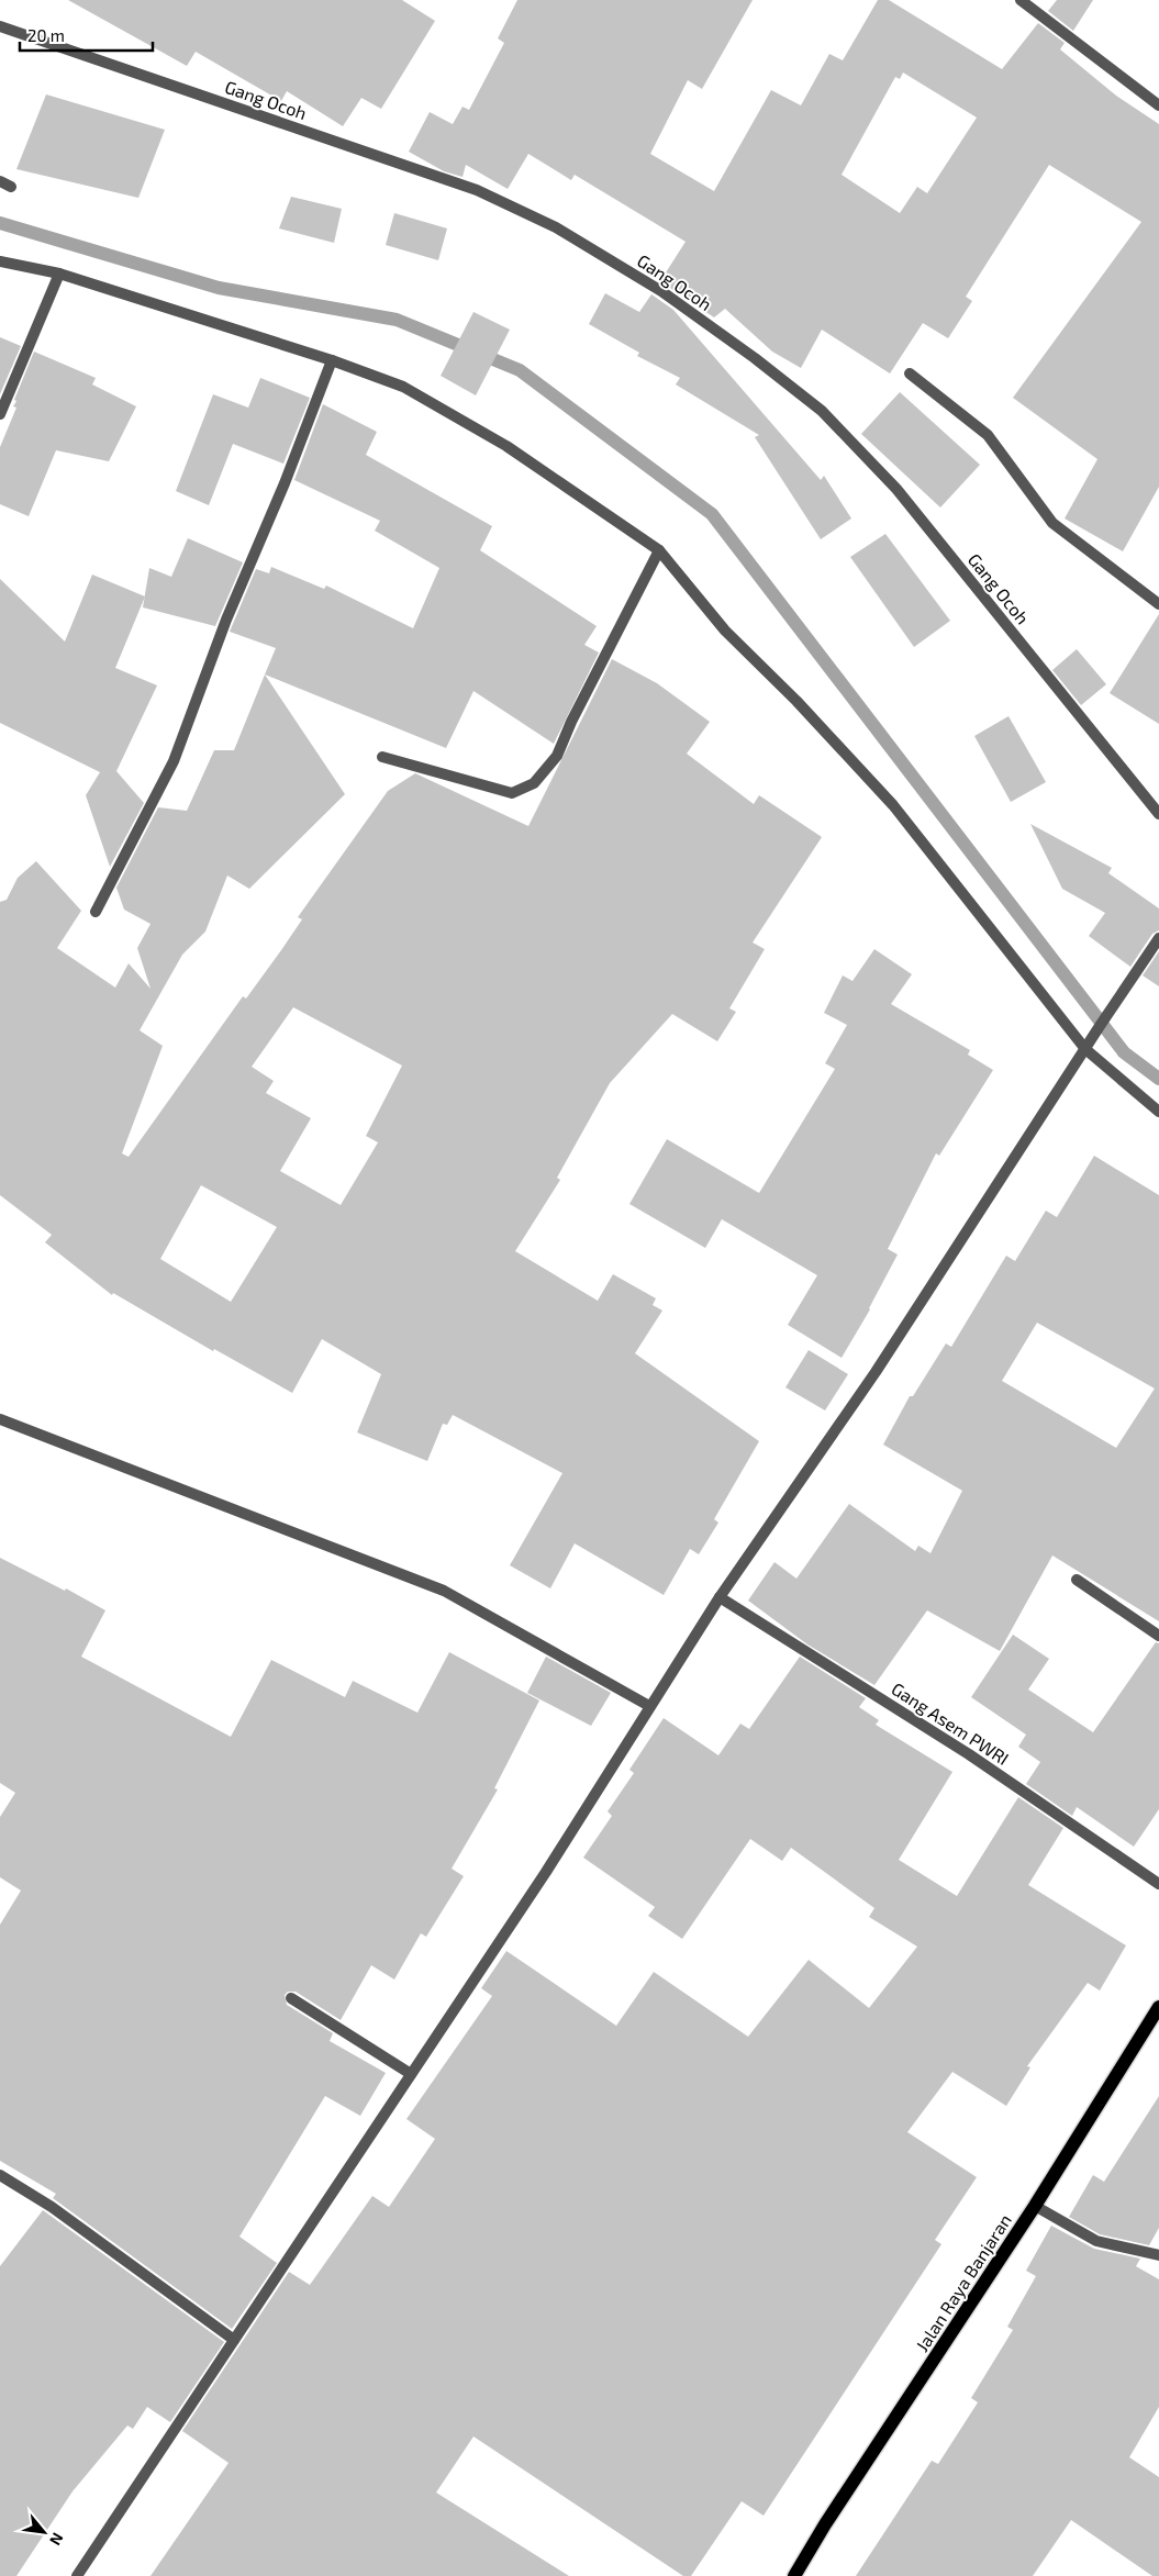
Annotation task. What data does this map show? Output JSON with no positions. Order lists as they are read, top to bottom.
{
  "streets": {
    "main road": ["Jalan Raya Banjaran"],
    "street": ["Gang Ocoh", "Gang Asem PWRI"]
  },
  "scale_bar": "20 m",
  "north": "bottom right"
}
